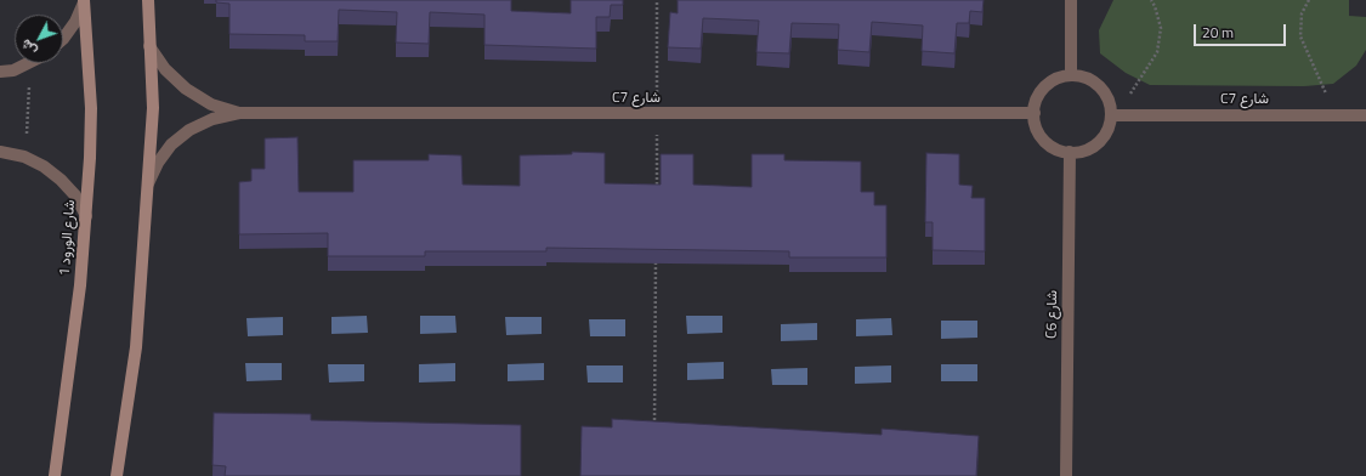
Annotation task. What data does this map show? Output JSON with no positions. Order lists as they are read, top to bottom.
{
  "streets": {
    "street": ["C7 شارع", "شارع الورود 1", "C6 شارع"]
  },
  "crossings": [
    ["C7 شارع", "C6 شارع"]
  ],
  "scale_bar": "20 m",
  "north": "bottom left"
}
